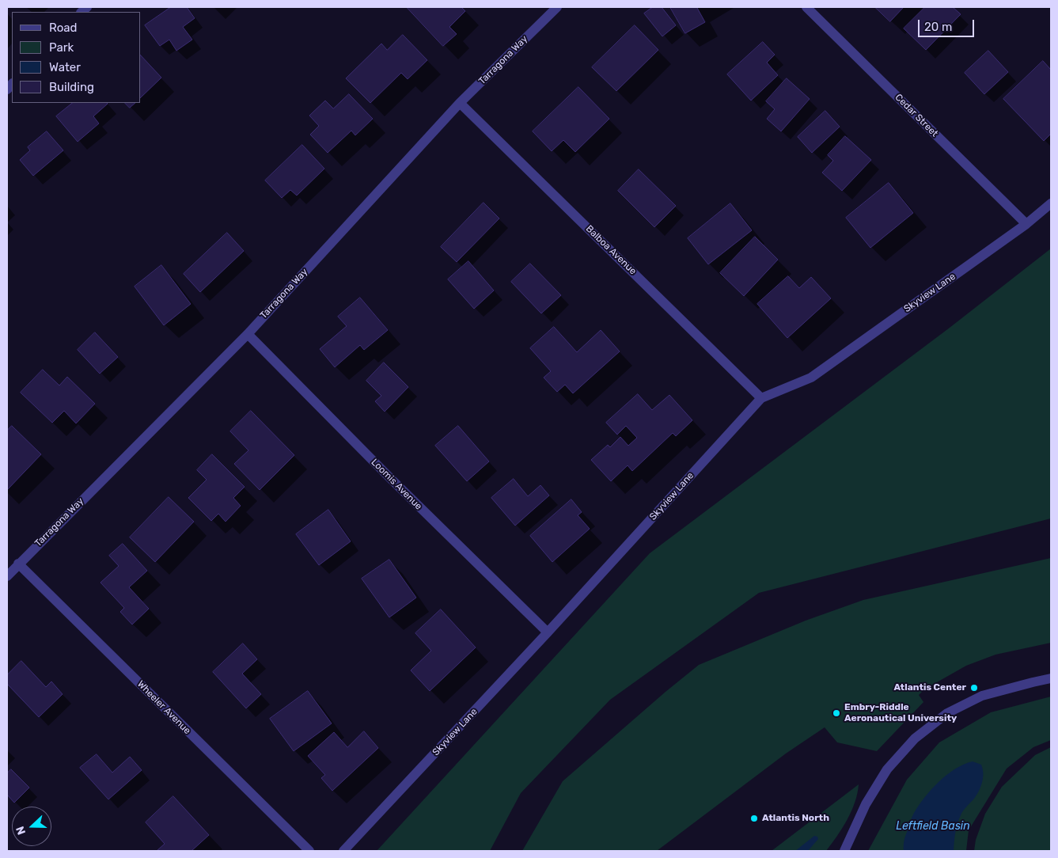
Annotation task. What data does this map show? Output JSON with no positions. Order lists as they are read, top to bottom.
{
  "streets": {
    "street": [
      "Tarragona Way",
      "Cedar Street",
      "Balboa Avenue",
      "Skyview Lane",
      "Loomis Avenue",
      "Wheeler Avenue"
    ]
  },
  "crossings": [
    ["Tarragona Way", "Balboa Avenue"],
    ["Tarragona Way", "Loomis Avenue"],
    ["Tarragona Way", "Wheeler Avenue"],
    ["Cedar Street", "Skyview Lane"],
    ["Balboa Avenue", "Skyview Lane"],
    ["Skyview Lane", "Loomis Avenue"]
  ],
  "water": ["Leftfield Basin"],
  "places": ["Atlantis Center", "Embry-Riddle Aeronautical University", "Atlantis North"],
  "legend": [
    "Road",
    "Park",
    "Water",
    "Building"
  ],
  "scale_bar": "20 m",
  "north": "left"
}
